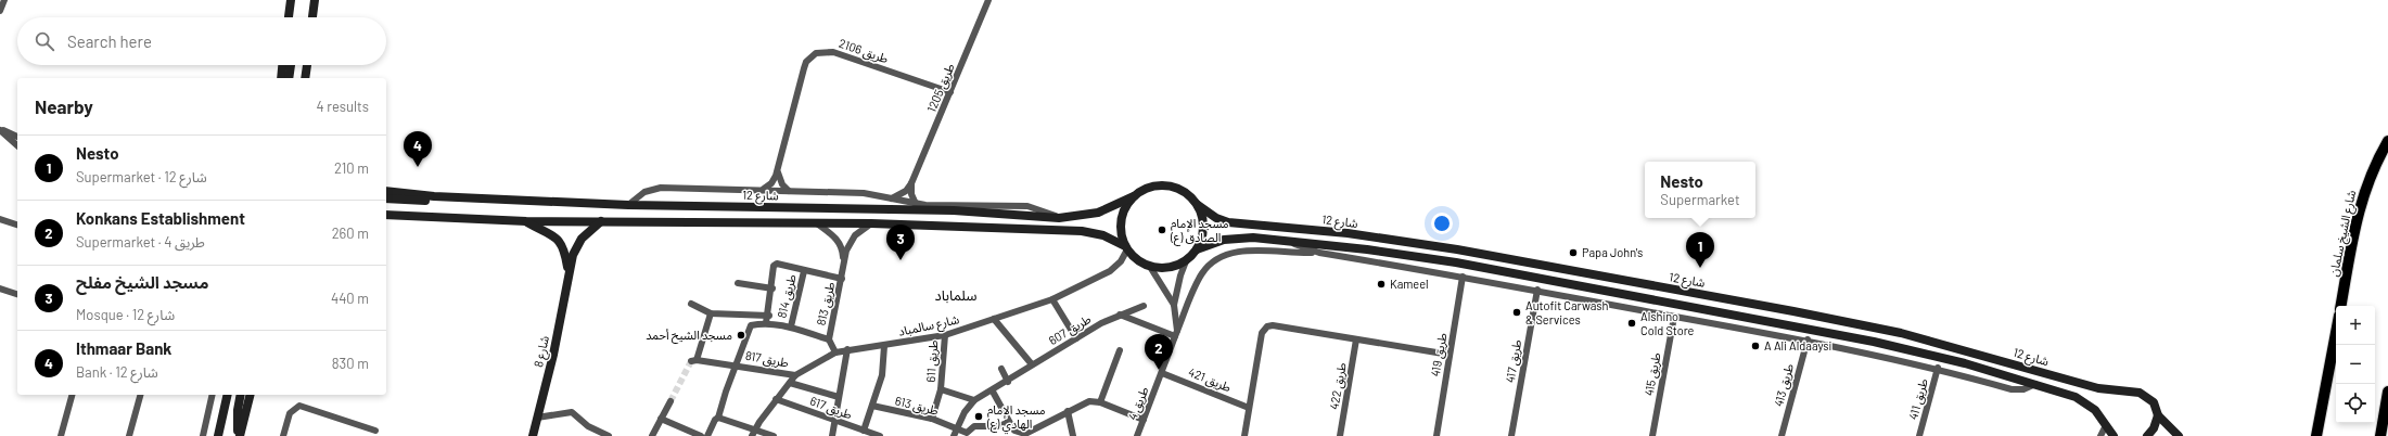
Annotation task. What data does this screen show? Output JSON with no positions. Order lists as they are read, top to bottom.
{
  "streets": {
    "main road": ["شارع الشيخ سلمان"],
    "street": [
      "طريق 2106",
      "طريق 1205",
      "شارع 12",
      "طريق 814",
      "طريق 813",
      "شارع سالمباد",
      "طريق 607",
      "شارع 8",
      "طريق 419",
      "طريق 817",
      "طريق 611",
      "طريق 417",
      "طريق 415",
      "طريق 421",
      "طريق 413",
      "طريق 422",
      "طريق 411",
      "طريق 4",
      "طريق 613",
      "طريق 617"
    ]
  },
  "crossings": [
    ["طريق 2106", "طريق 1205"],
    ["شارع 12", "شارع سالمباد"],
    ["طريق 813", "شارع سالمباد"],
    ["شارع سالمباد", "طريق 817"],
    ["شارع سالمباد", "طريق 611"],
    ["شارع سالمباد", "طريق 617"],
    ["طريق 607", "طريق 611"],
    ["طريق 607", "طريق 613"],
    ["طريق 611", "طريق 613"],
    ["طريق 421", "طريق 4"]
  ],
  "districts": ["سلماباد"],
  "places": [
    "مسجد الإمام الصادق (ع)",
    "Papa John's",
    "Kameel",
    "Autofit Carwash & Services",
    "Alshino Cold Store",
    "مسجد الشيخ أحمد",
    "A Ali Aldaaysi",
    "مسجد الإمام الهادي (ع)"
  ],
  "page": {
    "search": "Search here",
    "heading": ["Nearby", "4 results"],
    "pins": [
      "4",
      "3",
      "1",
      "2"
    ],
    "list": [
      {
        "mark": "1",
        "name": "Nesto",
        "note": "Supermarket · شارع 12",
        "value": "210 m"
      },
      {
        "mark": "2",
        "name": "Konkans Establishment",
        "note": "Supermarket · طريق 4",
        "value": "260 m"
      },
      {
        "mark": "3",
        "name": "مسجد الشيخ مفلح",
        "note": "Mosque · شارع 12",
        "value": "440 m"
      },
      {
        "mark": "4",
        "name": "Ithmaar Bank",
        "note": "Bank · شارع 12",
        "value": "830 m"
      }
    ],
    "popup": ["Nesto", "Supermarket"],
    "map_buttons": ["+", "−"]
  }
}
